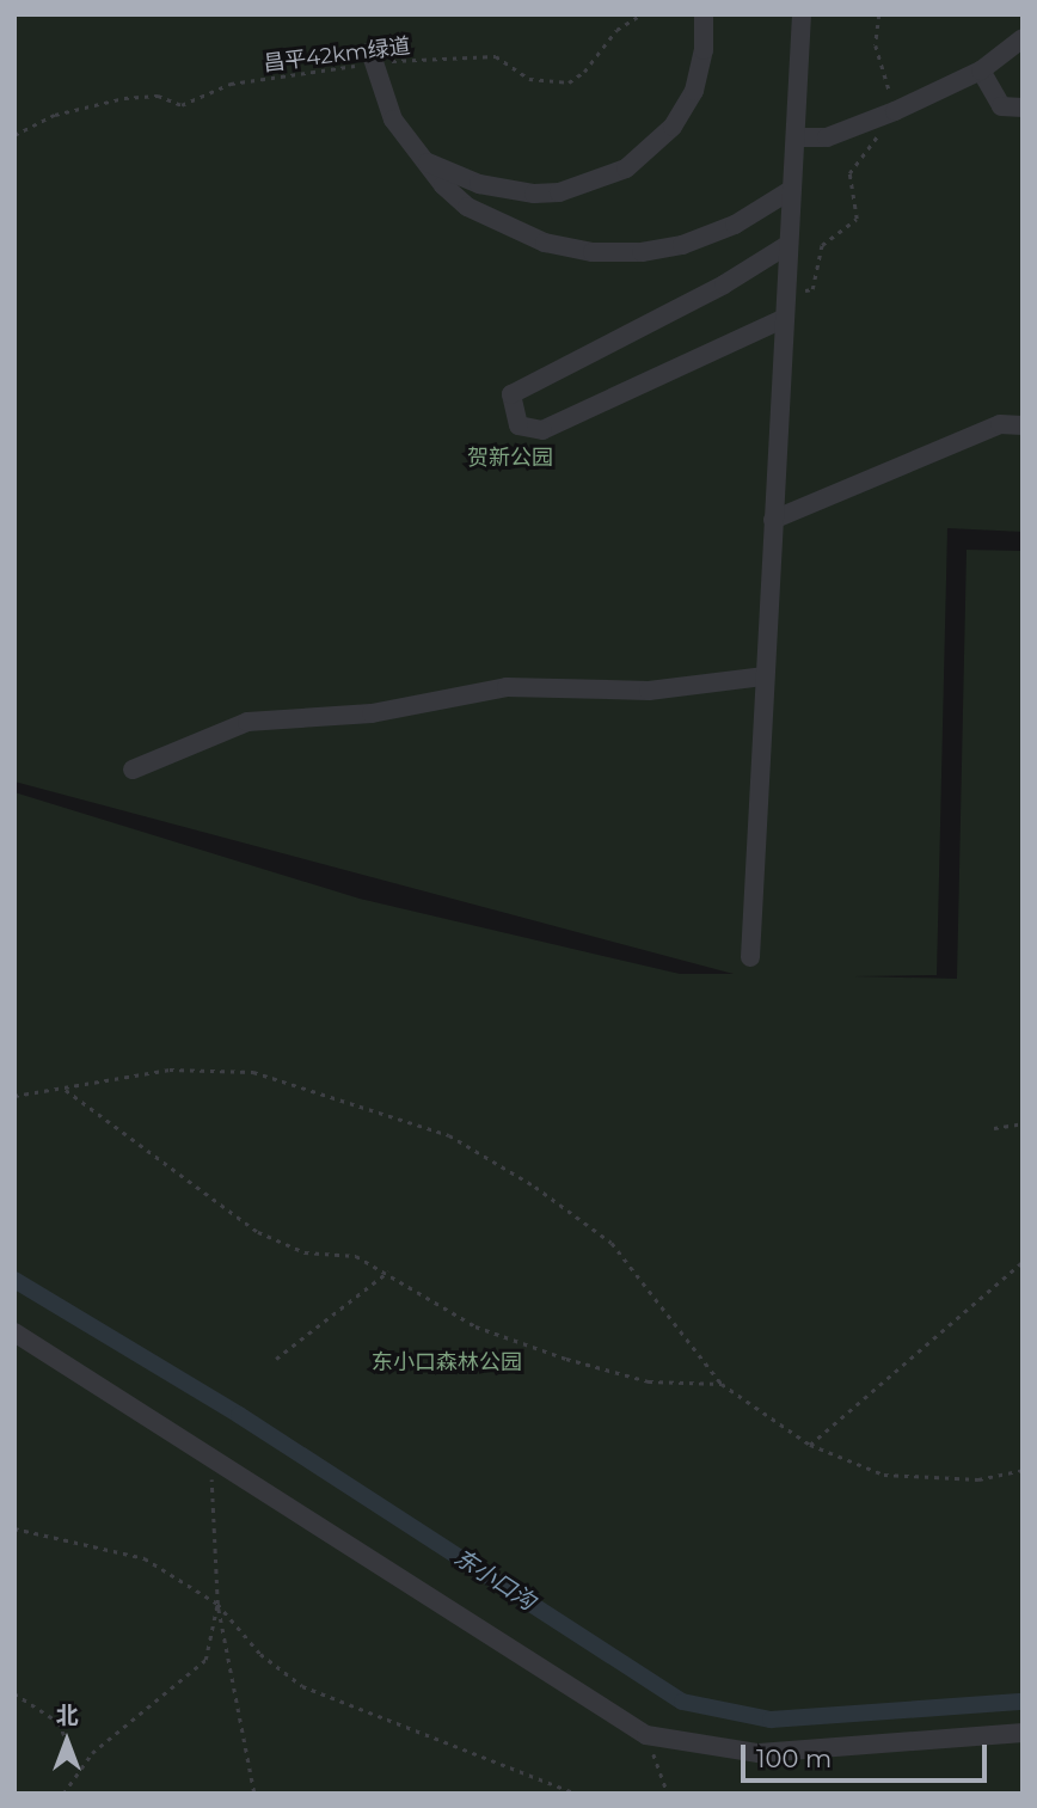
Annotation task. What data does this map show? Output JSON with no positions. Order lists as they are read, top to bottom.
{
  "streets": {
    "path": ["昌平42km绿道"]
  },
  "water": ["东小口沟"],
  "parks": ["贺新公园", "东小口森林公园"],
  "scale_bar": "100 m",
  "north": "top"
}
